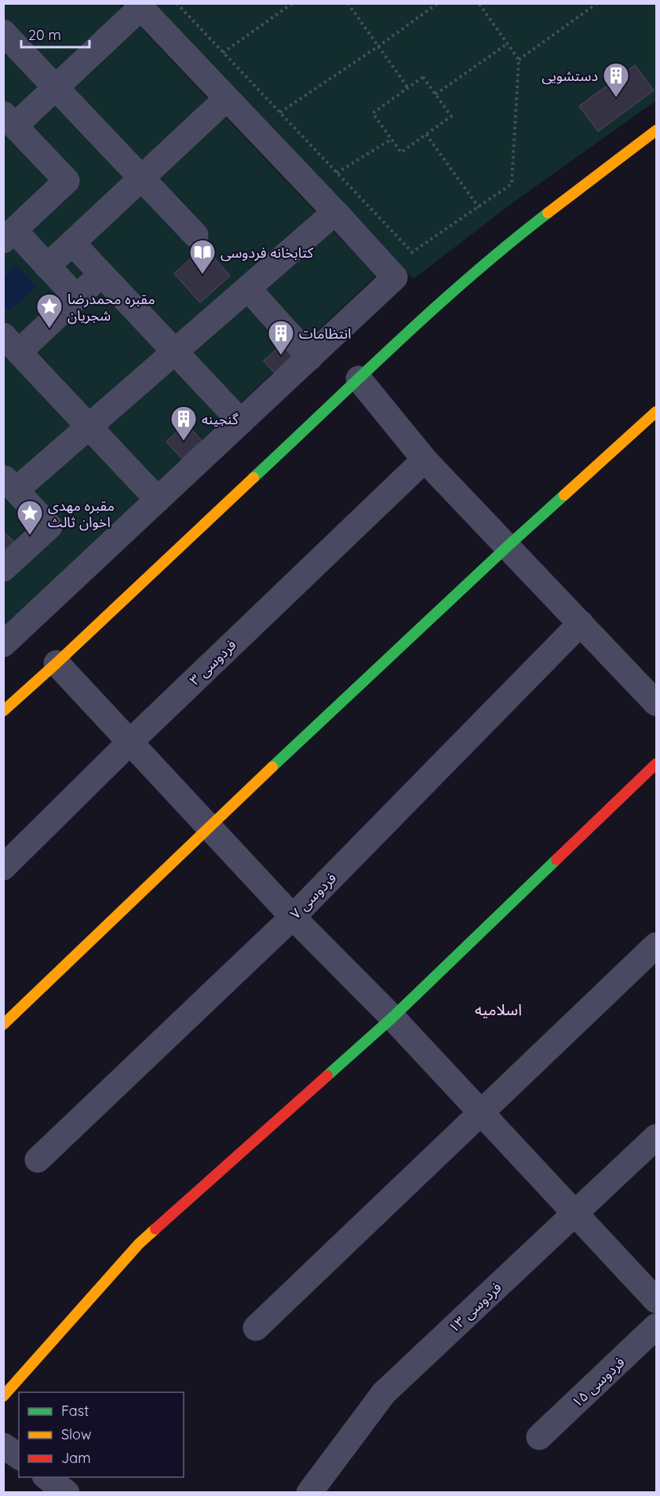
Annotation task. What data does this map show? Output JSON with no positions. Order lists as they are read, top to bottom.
{
  "streets": {
    "street": [
      "فردوسی ۳",
      "فردوسی ۷",
      "فردوسی ۱۳",
      "فردوسی ۱۵"
    ]
  },
  "districts": ["اسلامیه"],
  "places": {
    "building": ["دستشویی", "انتظامات", "گنجینه"],
    "library": ["کتابخانه فردوسی"],
    "place": ["مقبره محمدرضا شجریان", "مقبره مهدی اخوان ثالث"]
  },
  "legend": ["Fast", "Slow", "Jam"],
  "scale_bar": "20 m"
}
